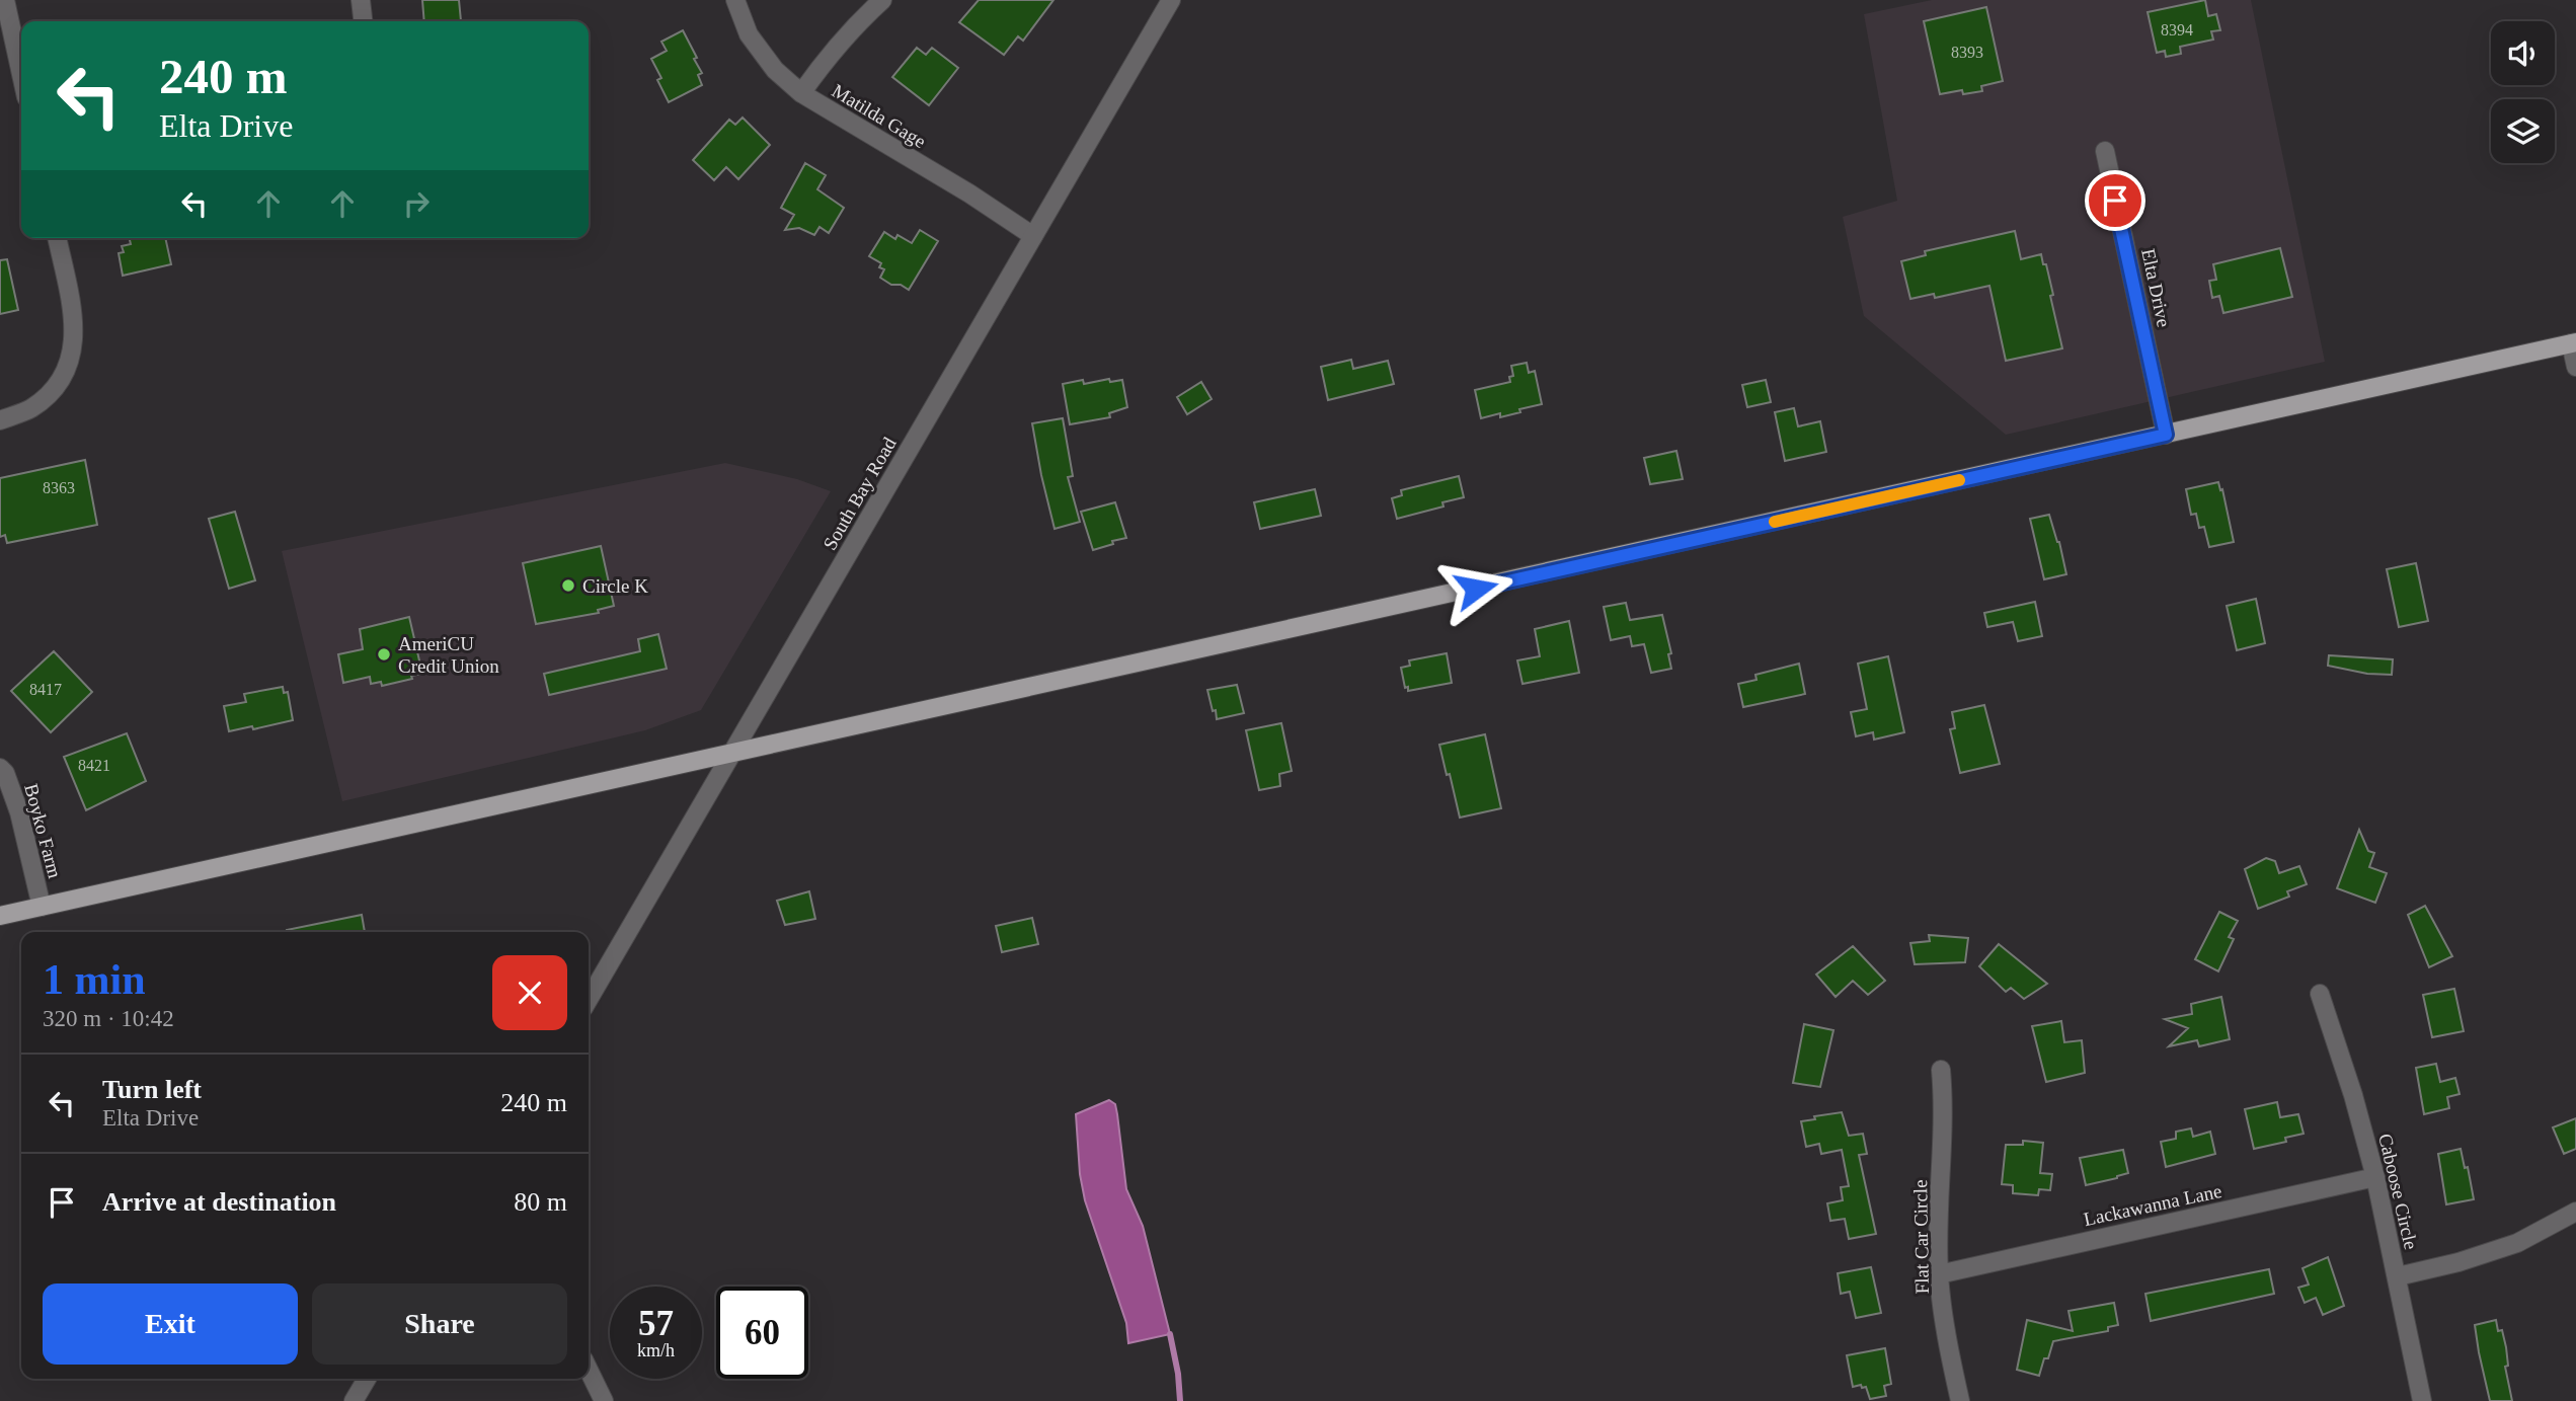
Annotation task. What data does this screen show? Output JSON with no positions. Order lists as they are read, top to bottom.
{
  "streets": {
    "street": [
      "Matilda Gage",
      "Elta Drive",
      "South Bay Road",
      "Boyko Farm",
      "Caboose Circle",
      "Lackawanna Lane",
      "Flat Car Circle"
    ]
  },
  "crossings": [
    ["Matilda Gage", "South Bay Road"],
    ["Caboose Circle", "Lackawanna Lane"],
    ["Lackawanna Lane", "Flat Car Circle"]
  ],
  "places": ["Circle K", "AmeriCU Credit Union"],
  "house_numbers": [
    "8394",
    "8393",
    "8363",
    "8417",
    "8421"
  ],
  "page": {
    "turn": ["240 m", "Elta Drive"],
    "heading": ["1 min", "320 m · 10:42"],
    "list": [
      {
        "name": "Turn left",
        "note": "Elta Drive",
        "value": "240 m"
      },
      {
        "name": "Arrive at destination",
        "value": "80 m"
      }
    ],
    "buttons": ["Exit", "Share"],
    "speed": "57 km/h",
    "limit": "60"
  }
}
